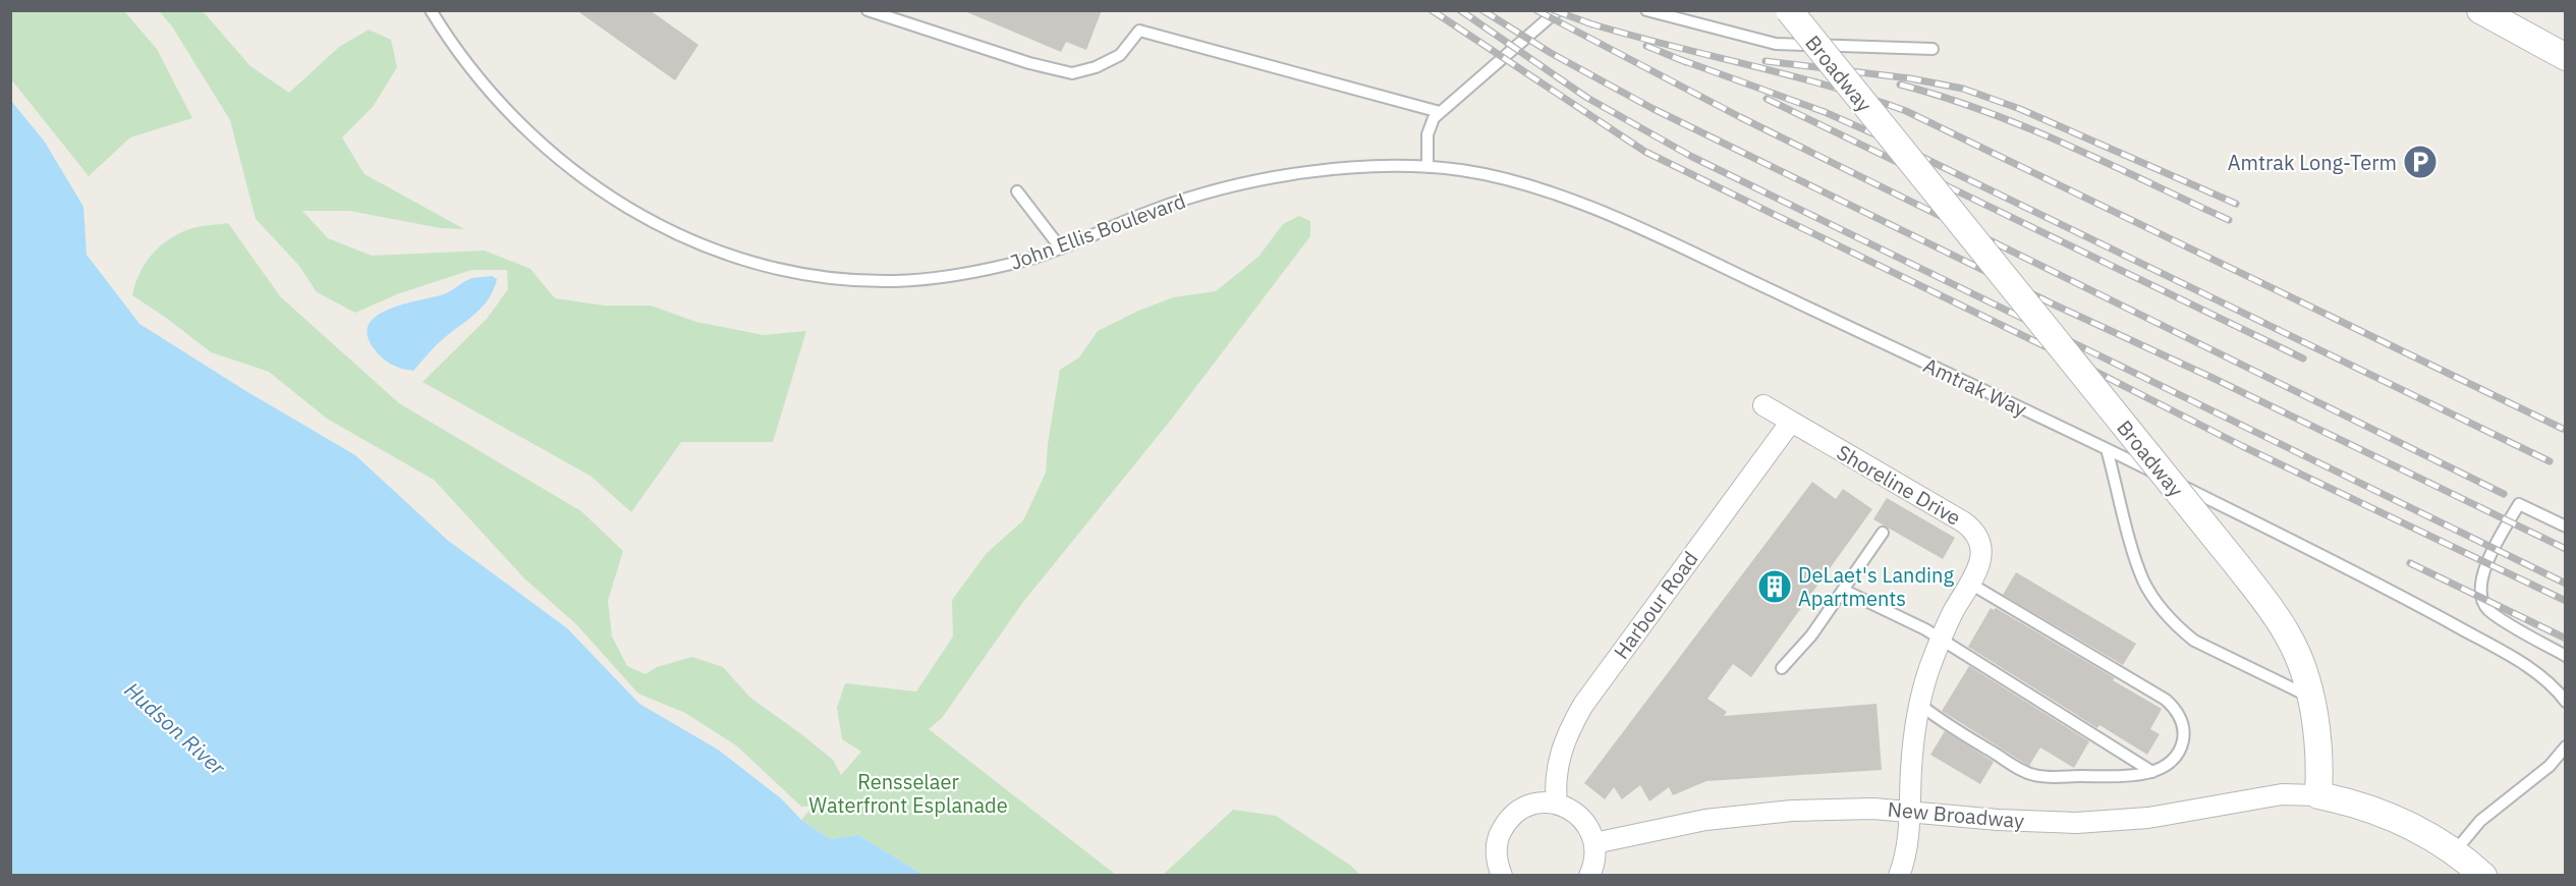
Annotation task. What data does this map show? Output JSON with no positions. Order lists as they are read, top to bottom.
{
  "streets": {
    "street": [
      "Broadway",
      "Shoreline Drive",
      "Harbour Road",
      "New Broadway"
    ],
    "lane": ["John Ellis Boulevard", "Amtrak Way"]
  },
  "crossings": [
    ["Broadway", "New Broadway"],
    ["John Ellis Boulevard", "Amtrak Way"],
    ["Shoreline Drive", "Harbour Road"],
    ["Shoreline Drive", "New Broadway"]
  ],
  "water": ["Hudson River"],
  "parks": ["Rensselaer Waterfront Esplanade"],
  "places": {
    "parking": ["Amtrak Long-Term"],
    "building": ["DeLaet's Landing Apartments"]
  }
}
